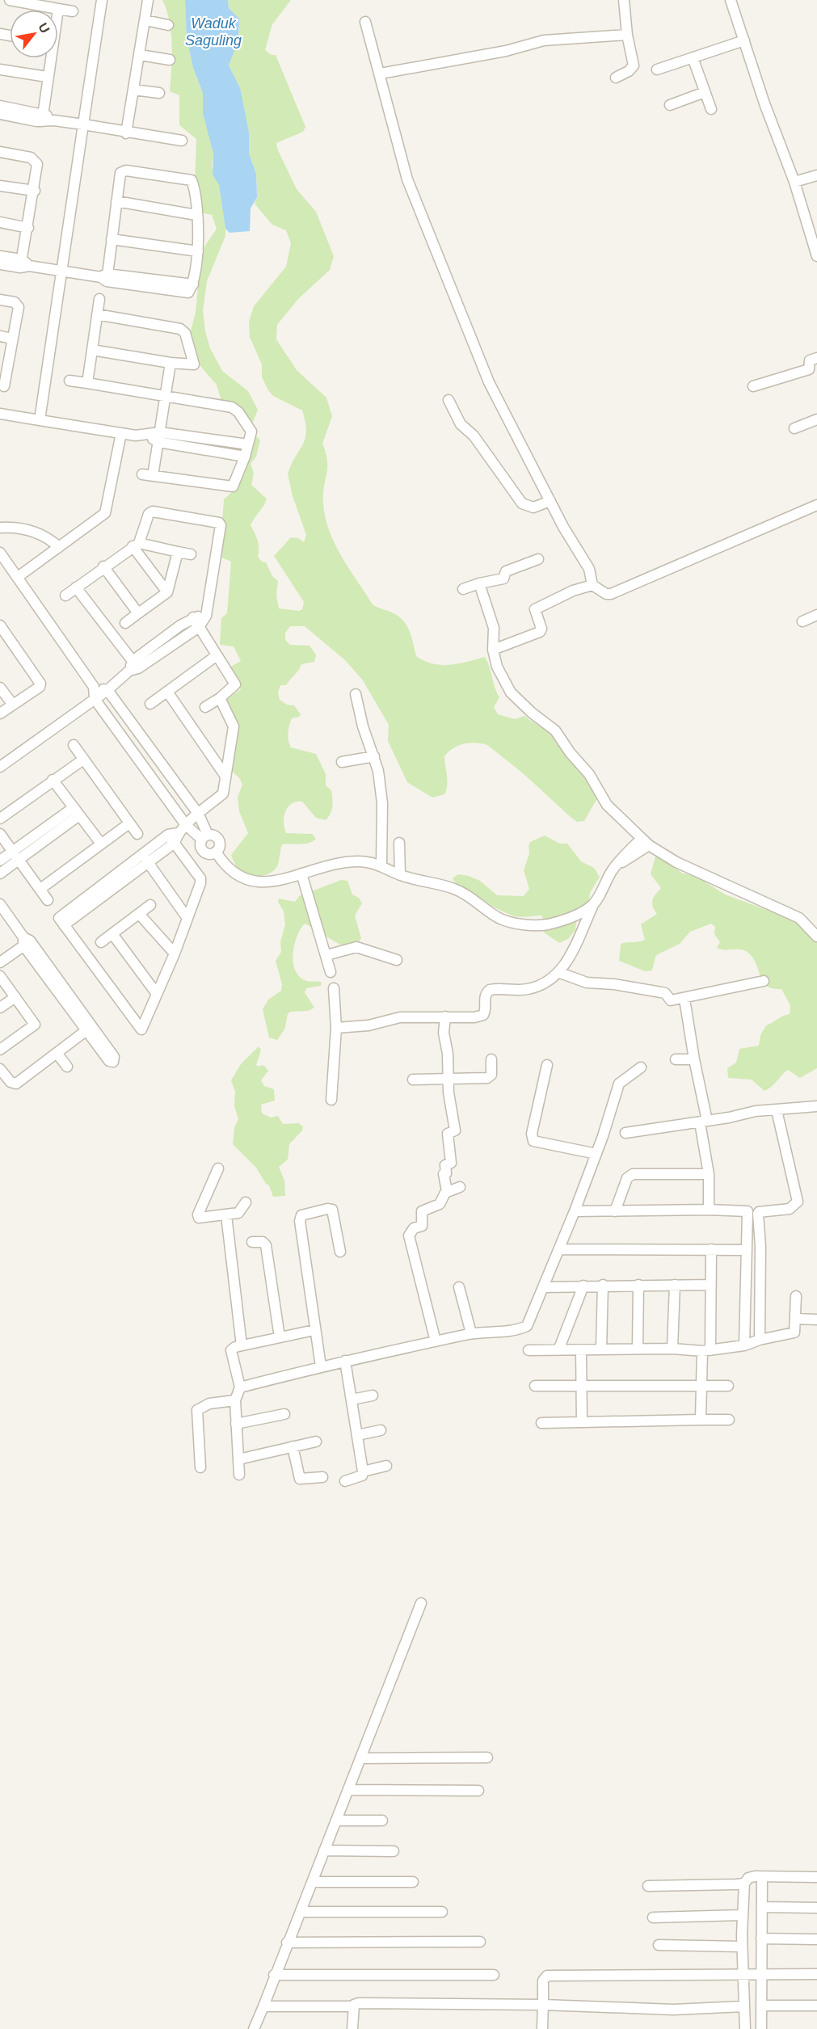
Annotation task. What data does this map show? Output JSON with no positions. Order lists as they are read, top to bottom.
{
  "water": ["Waduk Saguling"],
  "north": "top right"
}
